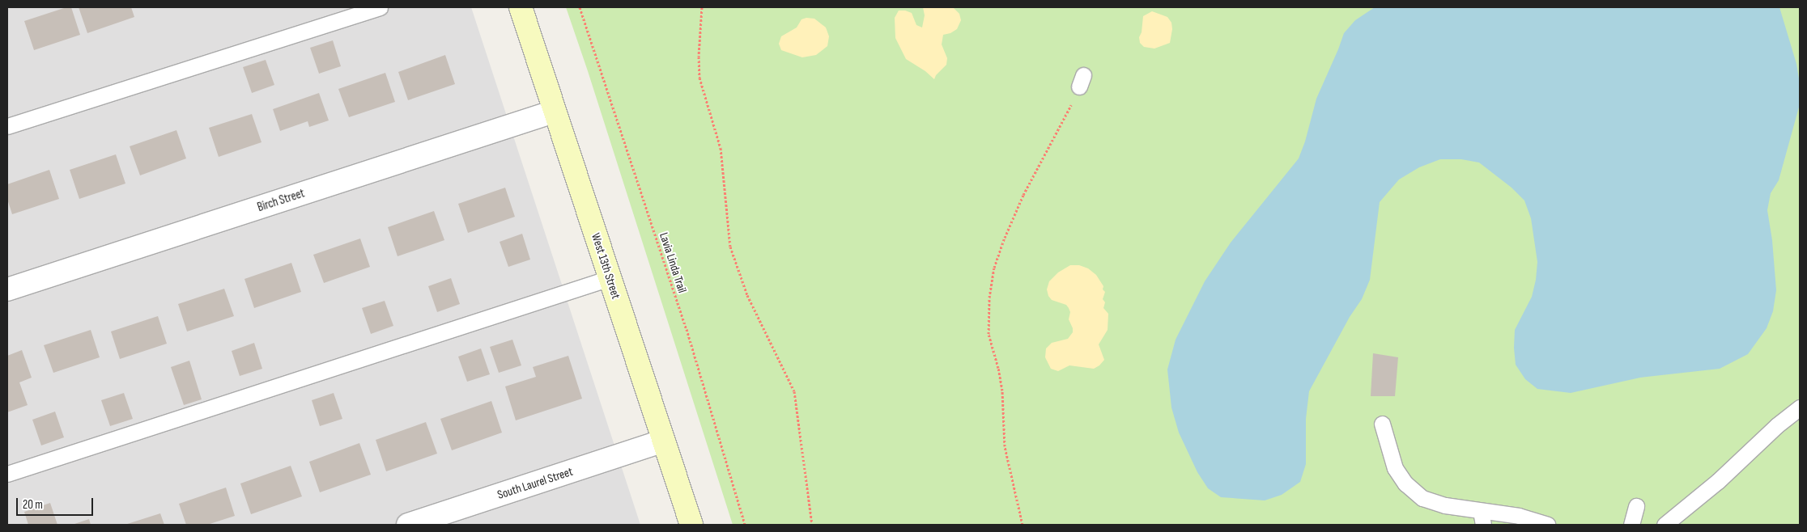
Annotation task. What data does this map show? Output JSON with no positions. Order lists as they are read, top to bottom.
{
  "streets": {
    "main road": ["West 13th Street"],
    "street": ["Birch Street", "South Laurel Street"],
    "path": ["Lavia Linda Trail"]
  },
  "crossings": [
    ["Birch Street", "West 13th Street"],
    ["West 13th Street", "South Laurel Street"]
  ],
  "scale_bar": "20 m"
}
